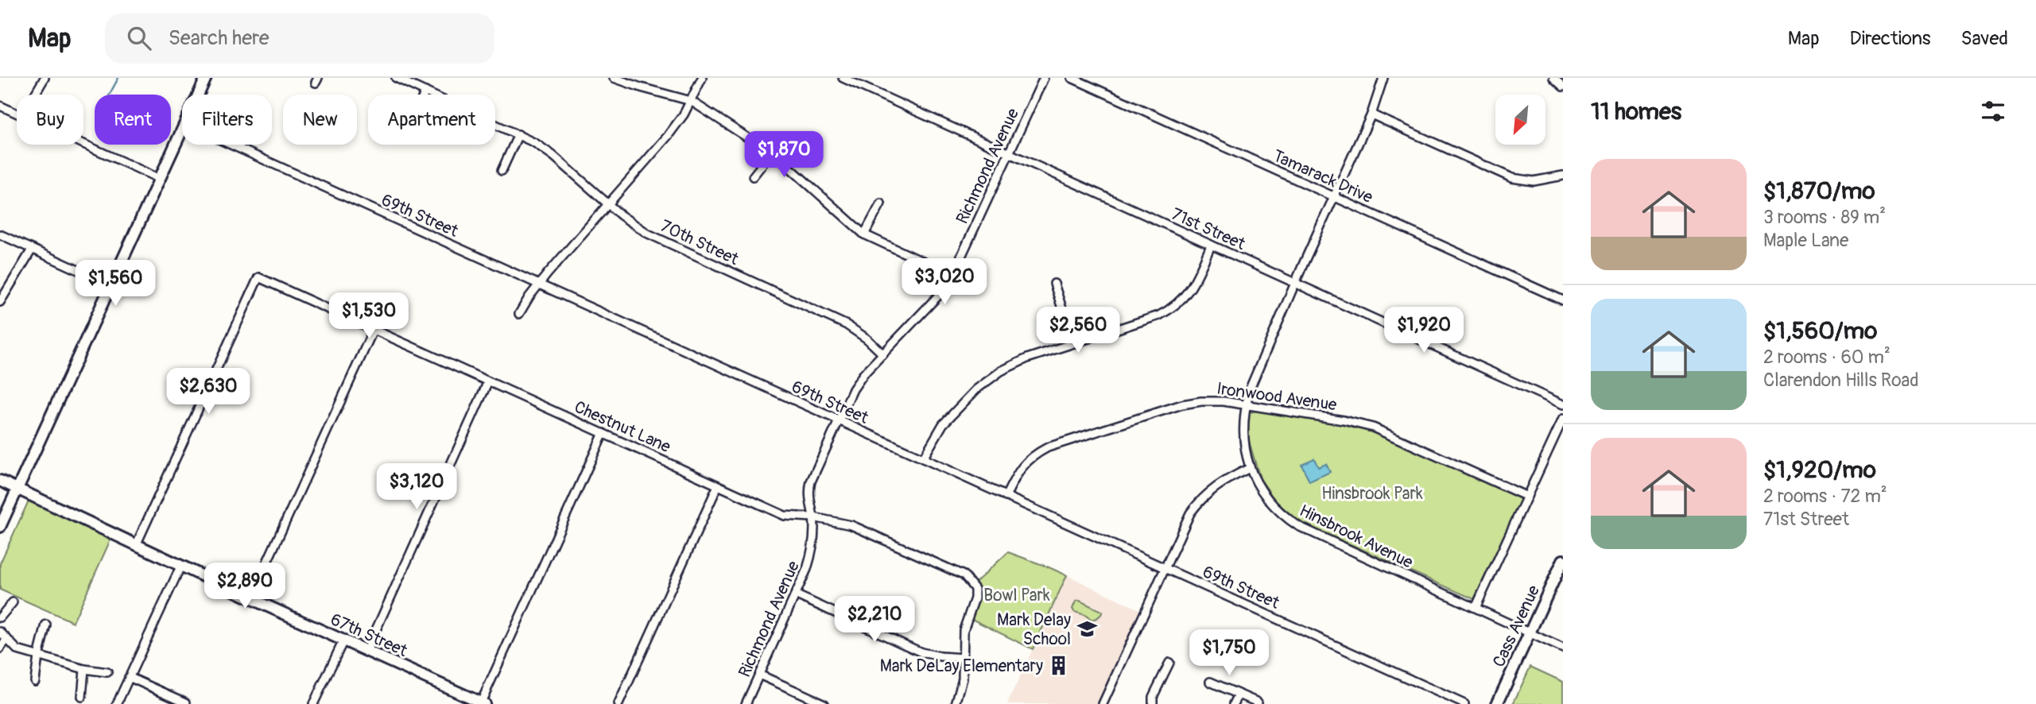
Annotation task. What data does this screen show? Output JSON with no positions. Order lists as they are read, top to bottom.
{
  "streets": {
    "street": [
      "Richmond Avenue",
      "Tamarack Drive",
      "69th Street",
      "71st Street",
      "70th Street",
      "Ironwood Avenue",
      "Chestnut Lane",
      "Hinsbrook Avenue",
      "Cass Avenue",
      "67th Street"
    ]
  },
  "crossings": [
    ["Richmond Avenue", "69th Street"],
    ["Richmond Avenue", "71st Street"],
    ["Richmond Avenue", "70th Street"],
    ["Richmond Avenue", "Chestnut Lane"],
    ["Tamarack Drive", "Hinsbrook Avenue"],
    ["69th Street", "Ironwood Avenue"],
    ["71st Street", "Hinsbrook Avenue"],
    ["Ironwood Avenue", "Hinsbrook Avenue"],
    ["Chestnut Lane", "67th Street"],
    ["Hinsbrook Avenue", "Cass Avenue"]
  ],
  "parks": ["Hinsbrook Park", "Bowl Park"],
  "places": {
    "school or university": ["Mark Delay School"],
    "building": ["Mark DeLay Elementary"]
  },
  "north": "bottom left",
  "page": {
    "header": "Map",
    "search": "Search here",
    "nav": ["Map", "Directions", "Saved"],
    "heading": "11 homes",
    "chip": [
      "Buy",
      "Rent",
      "Filters",
      "New",
      "Apartment"
    ],
    "price": [
      "$1,870",
      "$3,020",
      "$1,560",
      "$1,530",
      "$2,560",
      "$1,920",
      "$2,630",
      "$3,120",
      "$2,890",
      "$2,210",
      "$1,750"
    ],
    "list": [
      {
        "name": "$1,870/mo",
        "note": "3 rooms · 89 m² · Maple Lane"
      },
      {
        "name": "$1,560/mo",
        "note": "2 rooms · 60 m² · Clarendon Hills Road"
      },
      {
        "name": "$1,920/mo",
        "note": "2 rooms · 72 m² · 71st Street"
      }
    ]
  }
}
